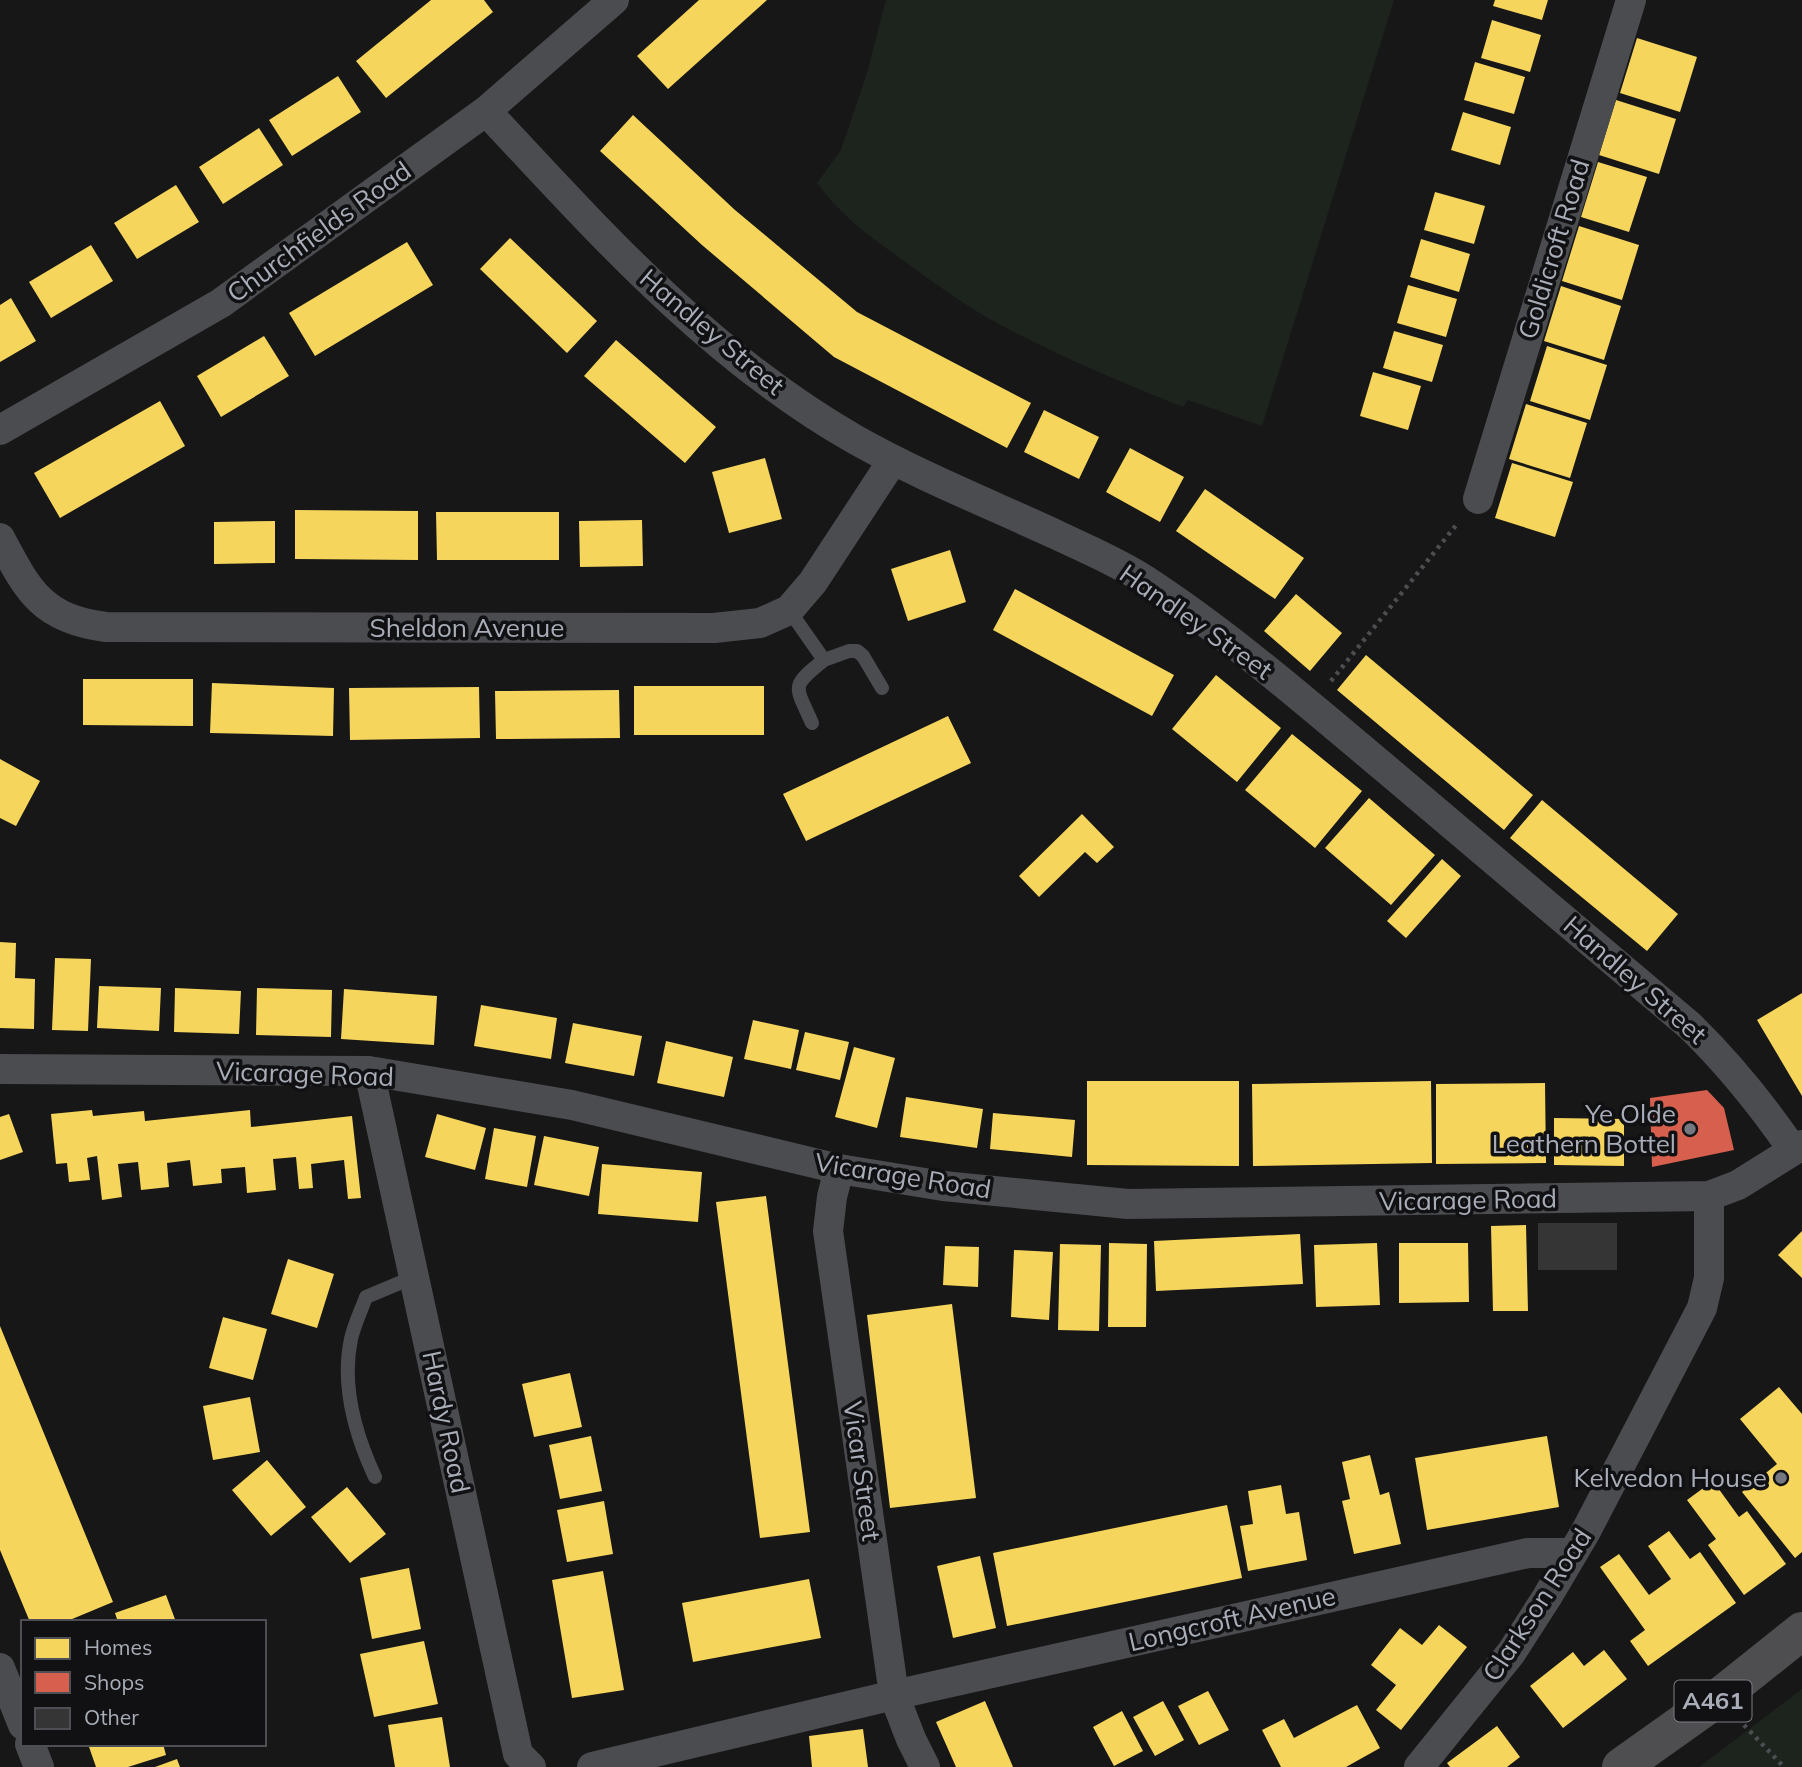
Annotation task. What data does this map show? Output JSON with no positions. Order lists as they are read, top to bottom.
{
  "streets": {
    "highway": ["A461"],
    "street": [
      "Churchfields Road",
      "Goldicroft Road",
      "Handley Street",
      "Sheldon Avenue",
      "Vicarage Road",
      "Hardy Road",
      "Vicar Street",
      "Clarkson Road",
      "Longcroft Avenue"
    ]
  },
  "crossings": [
    ["Churchfields Road", "Handley Street"],
    ["Handley Street", "Sheldon Avenue"],
    ["Handley Street", "Vicarage Road"],
    ["Vicarage Road", "Hardy Road"],
    ["Vicarage Road", "Vicar Street"],
    ["Vicarage Road", "Clarkson Road"],
    ["Vicar Street", "Longcroft Avenue"],
    ["Clarkson Road", "Longcroft Avenue"]
  ],
  "places": ["Ye Olde Leathern Bottel", "Kelvedon House"],
  "legend": ["Homes", "Shops", "Other"]
}
